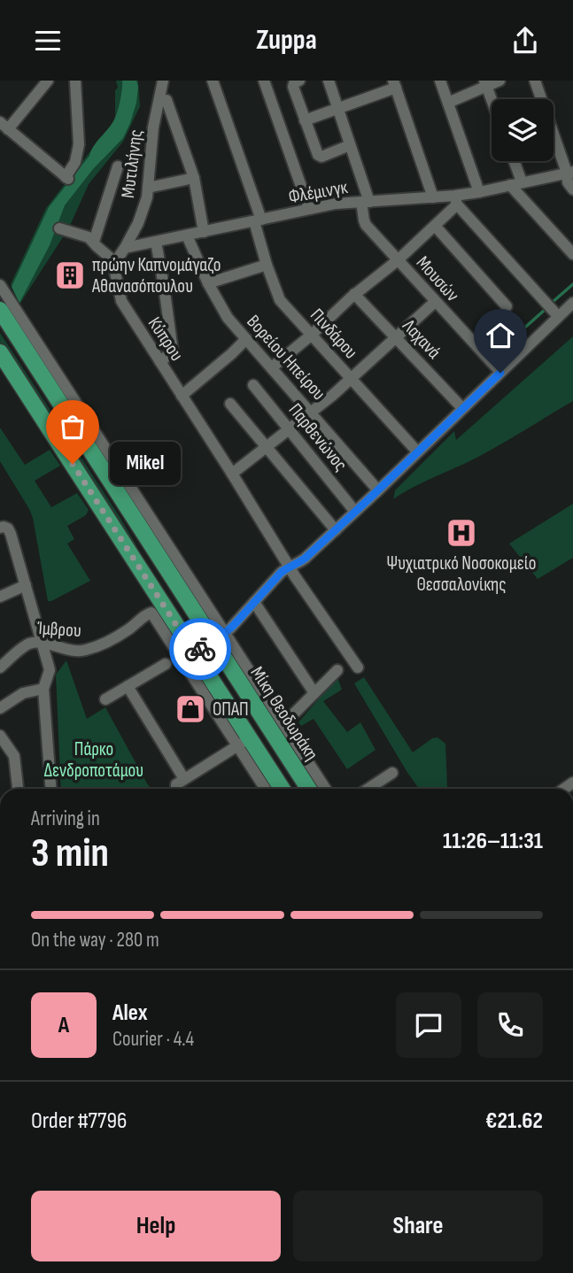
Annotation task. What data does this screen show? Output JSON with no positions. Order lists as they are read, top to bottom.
{
  "streets": {
    "highway": ["Μίκη Θεοδωράκη"],
    "street": [
      "Μυτιλήνης",
      "Φλέμινγκ",
      "Μουσών",
      "Πινδάρου",
      "Κύπρου",
      "Λαχανά",
      "Βορείου Ηπείρου",
      "Παρθενώνος",
      "Ίμβρου"
    ]
  },
  "crossings": [
    ["Μυτιλήνης", "Φλέμινγκ"],
    ["Φλέμινγκ", "Μουσών"],
    ["Φλέμινγκ", "Πινδάρου"],
    ["Φλέμινγκ", "Βορείου Ηπείρου"]
  ],
  "parks": ["Πάρκο Δενδροποτάμου"],
  "places": {
    "building": ["πρώην Καπνομάγαζο Αθανασόπουλου"],
    "other": ["Mikel"],
    "hospital": ["Ψυχιατρικό Νοσοκομείο Θεσσαλονίκης"],
    "shop": ["ΟΠΑΠ"]
  },
  "page": {
    "header": "Zuppa",
    "bubble": "Mikel",
    "heading": ["3 min", "Arriving in", "11:26–11:31"],
    "panel": [
      "Alex",
      "Courier · 4.4",
      "Order #7796",
      "€21.62"
    ],
    "bar": "On the way · 280 m",
    "round": "A",
    "buttons": ["Help", "Share"]
  }
}
